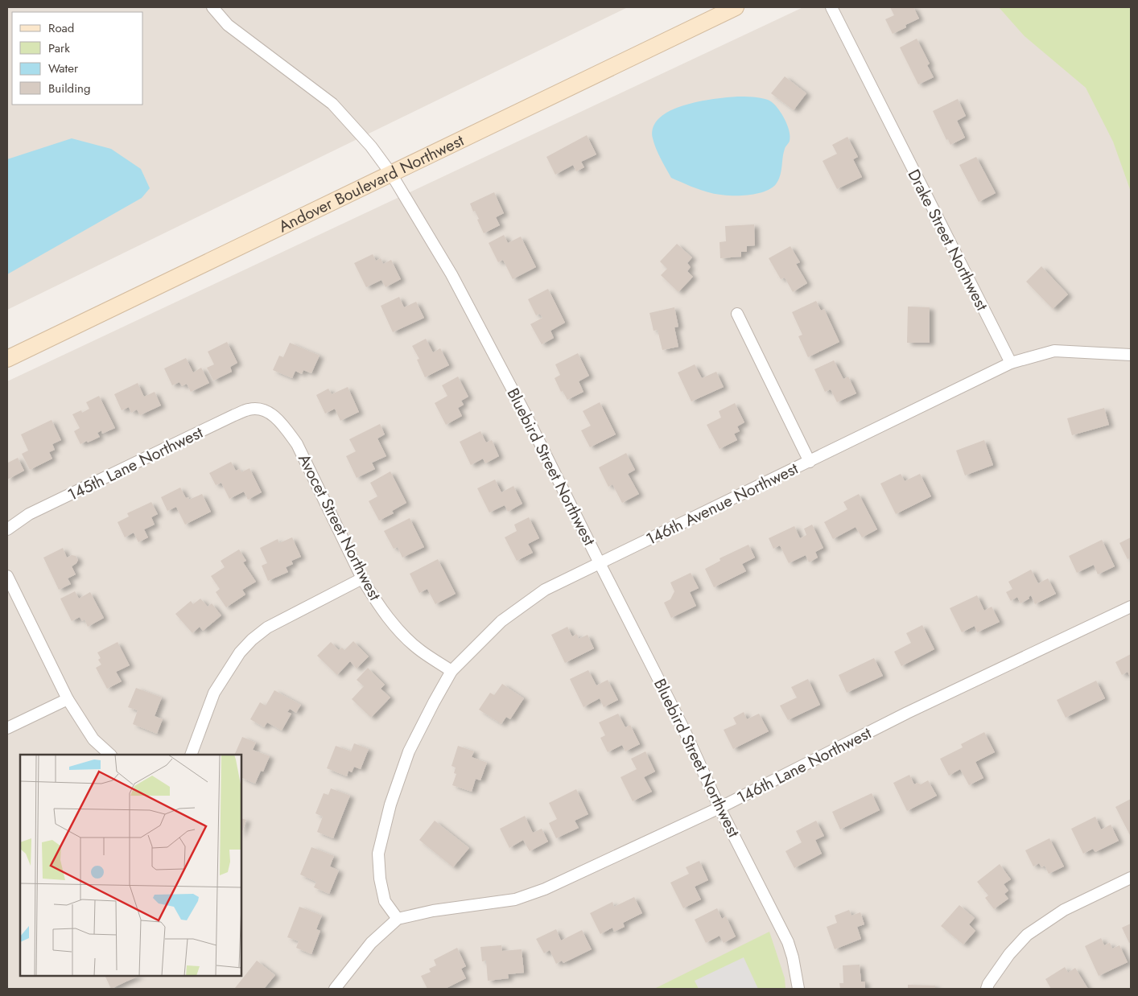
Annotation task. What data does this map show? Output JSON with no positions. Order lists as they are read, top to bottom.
{
  "streets": {
    "street": [
      "Andover Boulevard Northwest",
      "Drake Street Northwest",
      "145th Lane Northwest",
      "Bluebird Street Northwest",
      "146th Avenue Northwest",
      "Avocet Street Northwest",
      "146th Lane Northwest"
    ]
  },
  "crossings": [
    ["Andover Boulevard Northwest", "Bluebird Street Northwest"],
    ["Drake Street Northwest", "146th Avenue Northwest"],
    ["145th Lane Northwest", "Avocet Street Northwest"],
    ["Bluebird Street Northwest", "146th Avenue Northwest"],
    ["Bluebird Street Northwest", "146th Lane Northwest"],
    ["146th Avenue Northwest", "Avocet Street Northwest"],
    ["146th Avenue Northwest", "146th Lane Northwest"]
  ],
  "legend": [
    "Road",
    "Park",
    "Water",
    "Building"
  ]
}
